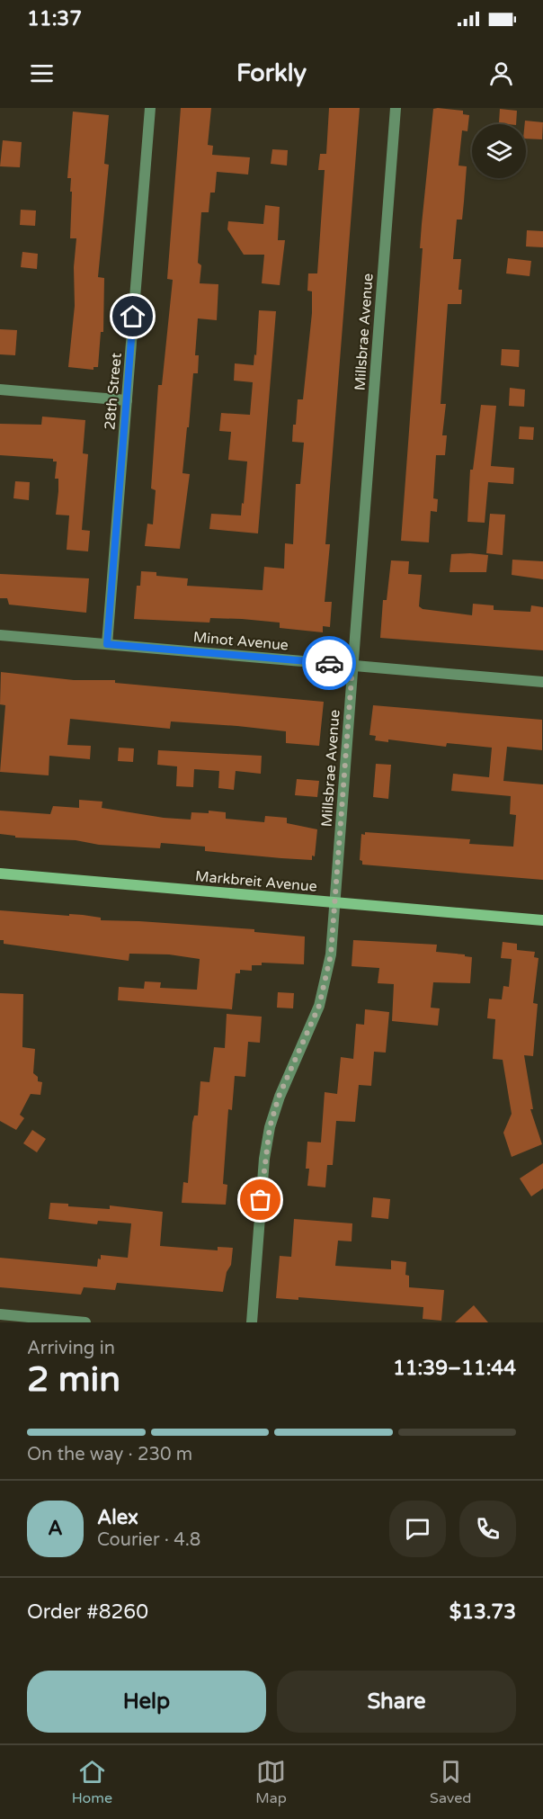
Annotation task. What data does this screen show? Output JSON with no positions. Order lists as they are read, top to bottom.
{
  "streets": {
    "street": [
      "Millsbrae Avenue",
      "28th Street",
      "Minot Avenue",
      "Markbreit Avenue"
    ]
  },
  "crossings": [
    ["Millsbrae Avenue", "Minot Avenue"],
    ["Millsbrae Avenue", "Markbreit Avenue"],
    ["28th Street", "Minot Avenue"]
  ],
  "page": {
    "status": "11:37",
    "header": "Forkly",
    "heading": ["2 min", "Arriving in", "11:39–11:44"],
    "panel": [
      "Alex",
      "Courier · 4.8",
      "Order #8260",
      "$13.73"
    ],
    "bar": "On the way · 230 m",
    "round": "A",
    "buttons": ["Help", "Share"],
    "tabs": ["Home", "Map", "Saved"]
  }
}
